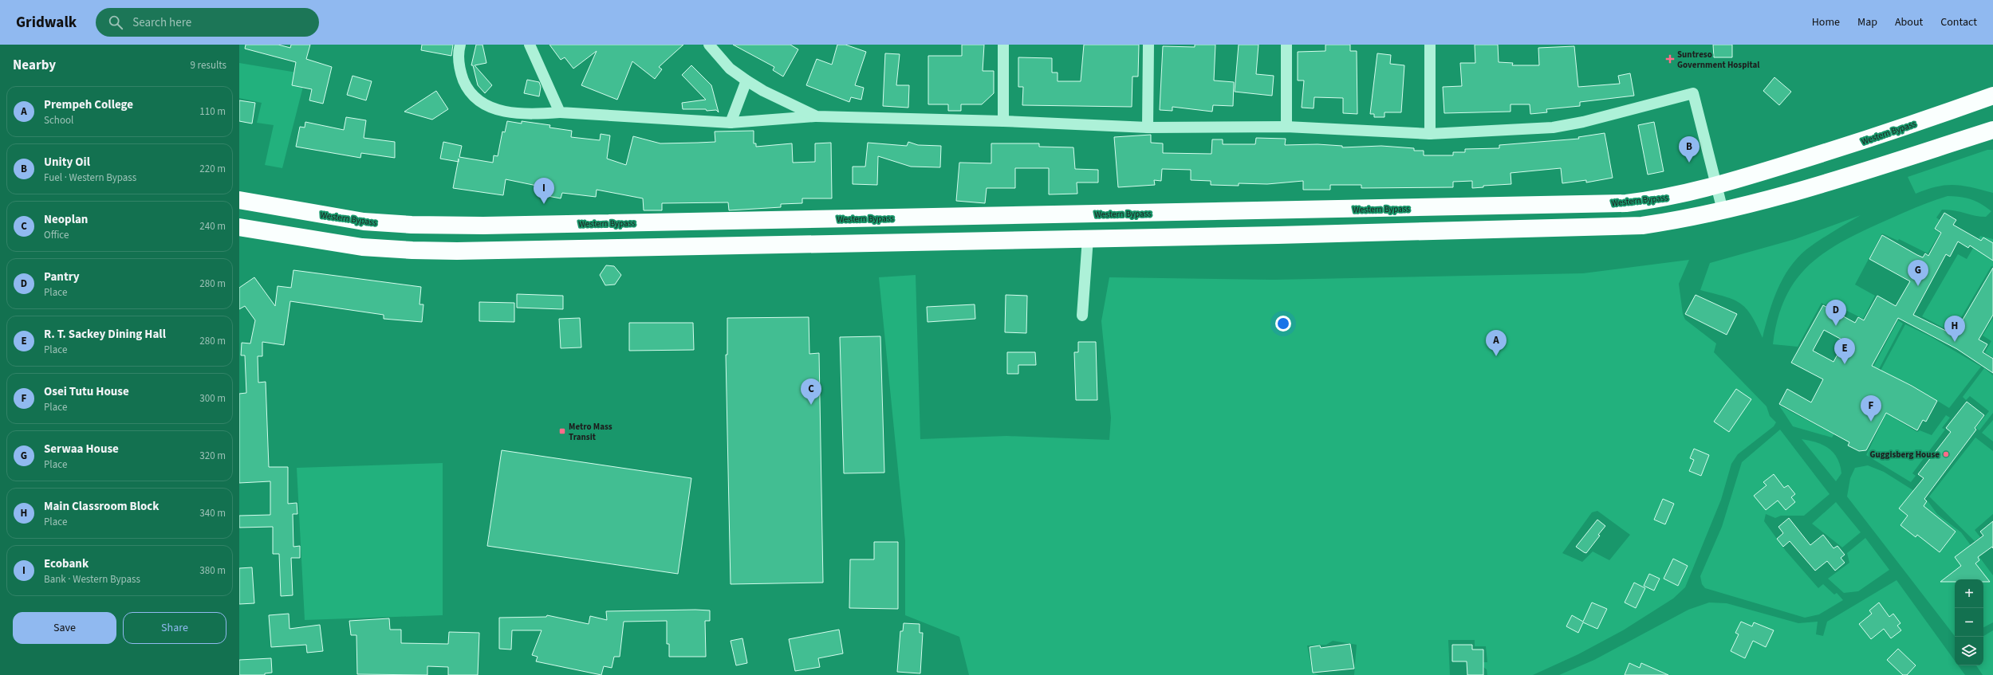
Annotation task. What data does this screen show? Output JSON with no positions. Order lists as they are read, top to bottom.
{
  "streets": {
    "highway": ["Western Bypass"]
  },
  "places": {
    "health": ["Suntreso Government Hospital"],
    "transit": ["Metro Mass Transit"],
    "other": ["Guggisberg House"]
  },
  "page": {
    "header": "Gridwalk",
    "search": "Search here",
    "nav": [
      "Home",
      "Map",
      "About",
      "Contact"
    ],
    "heading": ["Nearby", "9 results"],
    "list": [
      {
        "mark": "A",
        "name": "Prempeh College",
        "note": "School",
        "value": "110 m"
      },
      {
        "mark": "B",
        "name": "Unity Oil",
        "note": "Fuel · Western Bypass",
        "value": "220 m"
      },
      {
        "mark": "C",
        "name": "Neoplan",
        "note": "Office",
        "value": "240 m"
      },
      {
        "mark": "D",
        "name": "Pantry",
        "note": "Place",
        "value": "280 m"
      },
      {
        "mark": "E",
        "name": "R. T. Sackey Dining Hall",
        "note": "Place",
        "value": "280 m"
      },
      {
        "mark": "F",
        "name": "Osei Tutu House",
        "note": "Place",
        "value": "300 m"
      },
      {
        "mark": "G",
        "name": "Serwaa House",
        "note": "Place",
        "value": "320 m"
      },
      {
        "mark": "H",
        "name": "Main Classroom Block",
        "note": "Place",
        "value": "340 m"
      },
      {
        "mark": "I",
        "name": "Ecobank",
        "note": "Bank · Western Bypass",
        "value": "380 m"
      }
    ],
    "pins": [
      "B",
      "I",
      "G",
      "D",
      "H",
      "A",
      "E",
      "C",
      "F"
    ],
    "map_buttons": ["+", "−"],
    "buttons": ["Save", "Share"]
  }
}
